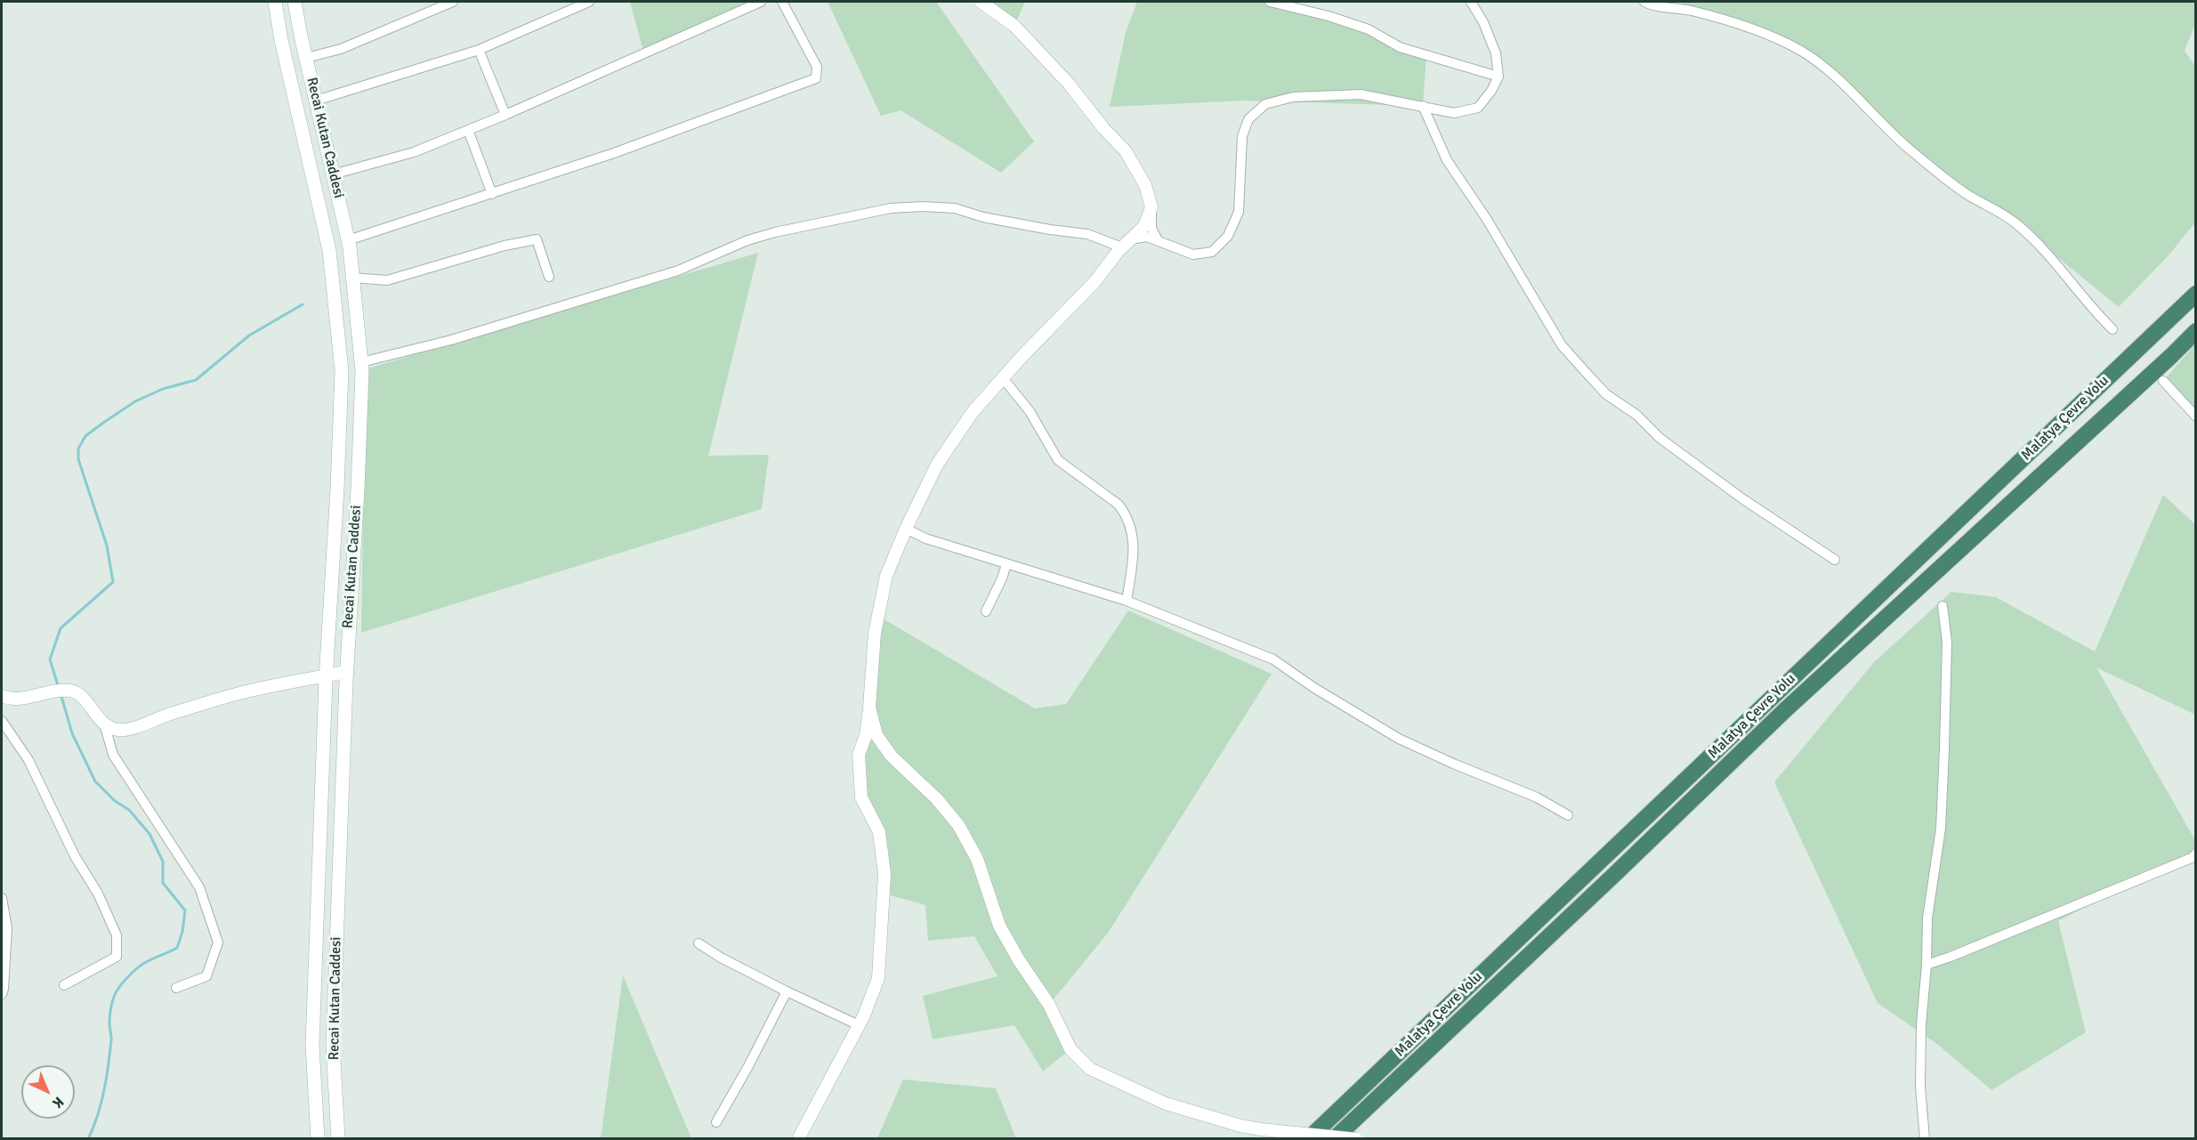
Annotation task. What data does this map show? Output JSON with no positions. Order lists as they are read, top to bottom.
{
  "streets": {
    "highway": ["Malatya Çevre Yolu"],
    "main road": ["Recai Kutan Caddesi"]
  },
  "north": "bottom right"
}
